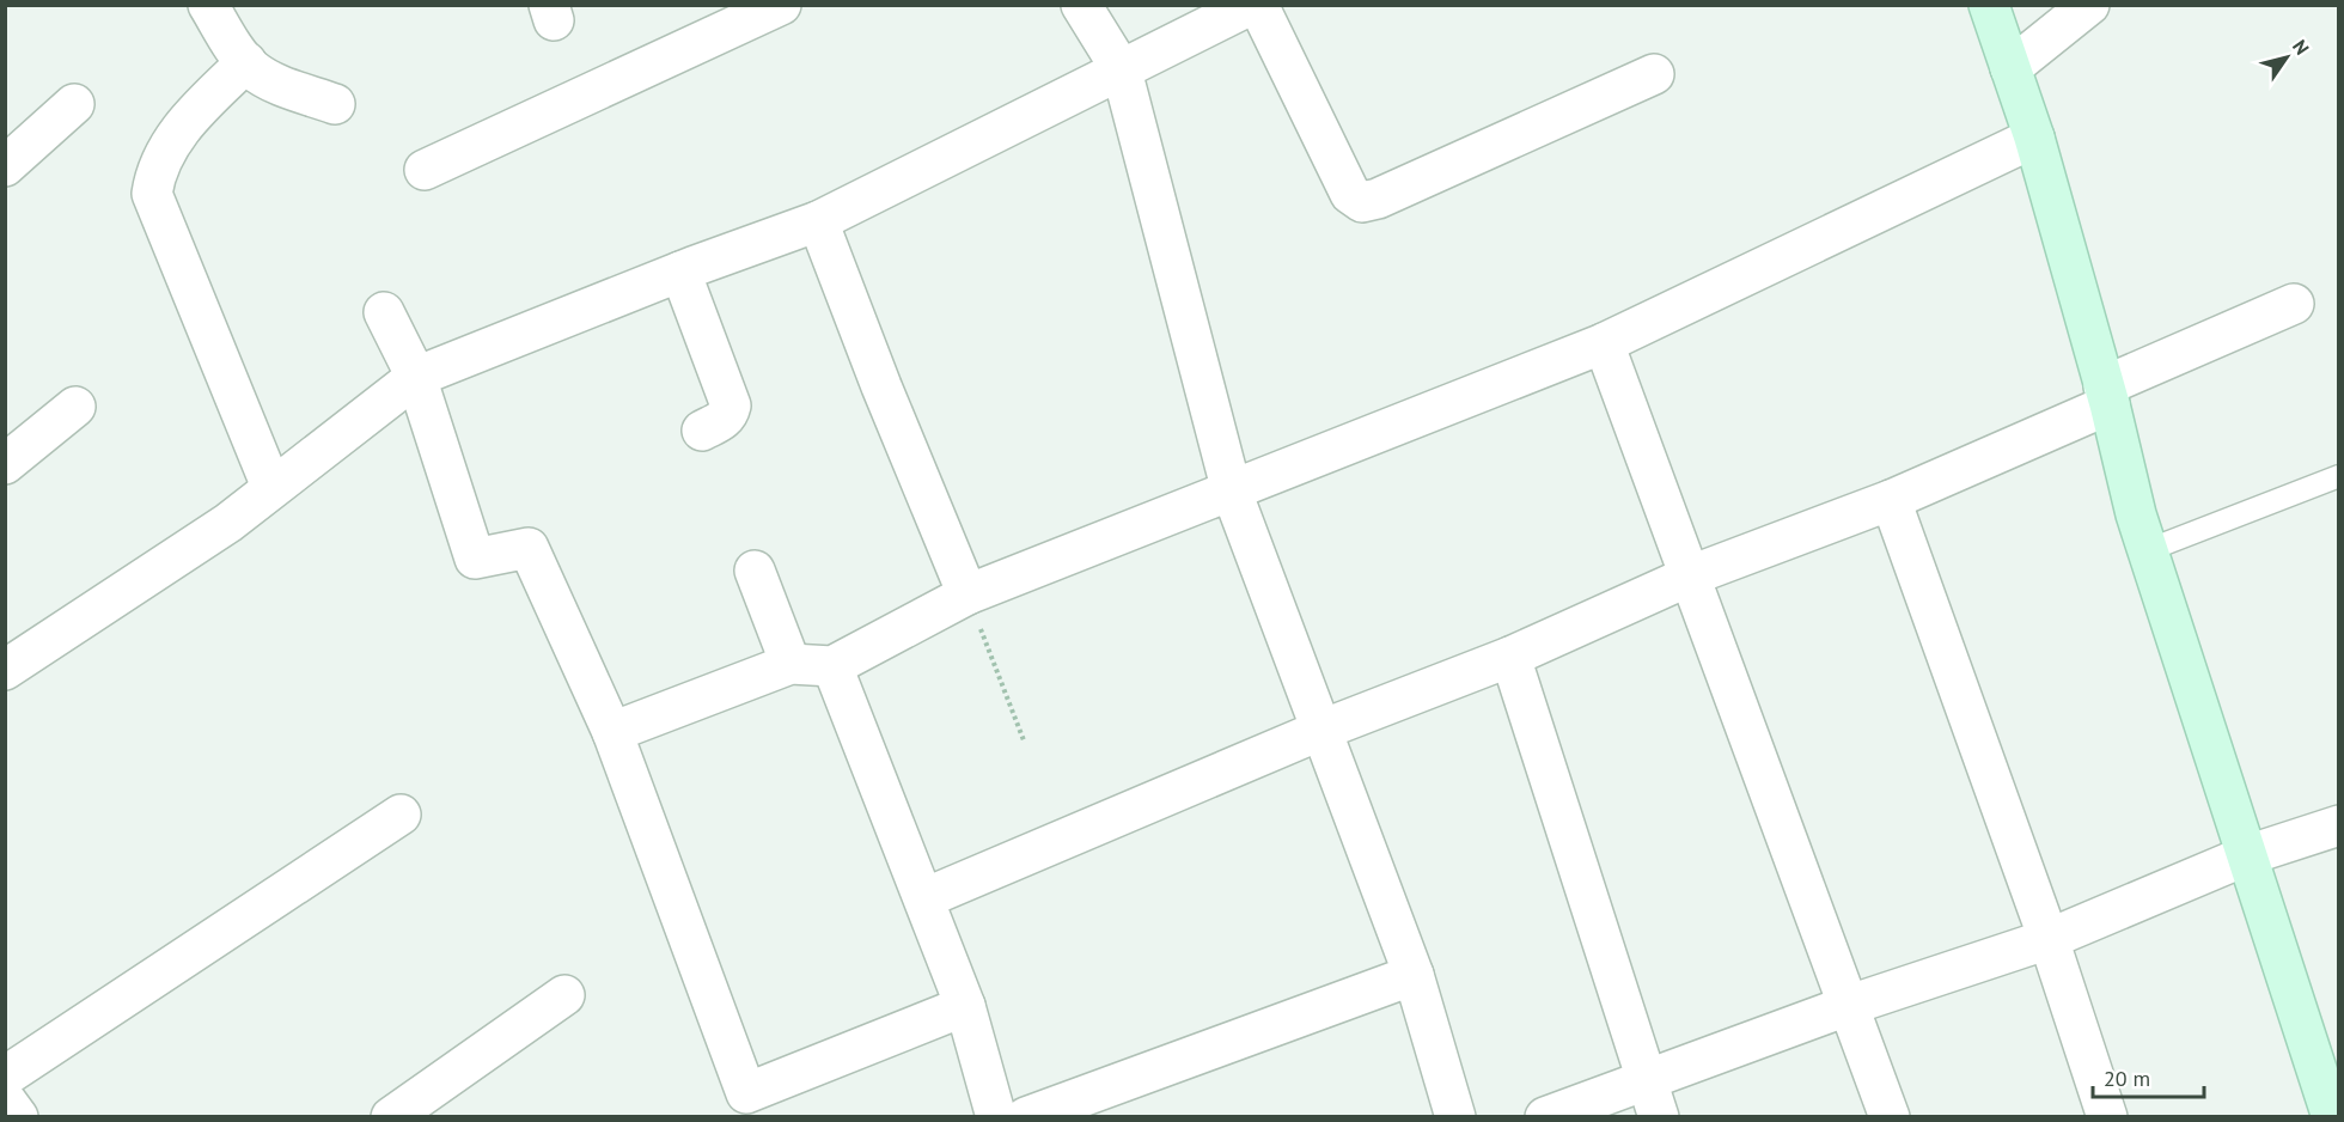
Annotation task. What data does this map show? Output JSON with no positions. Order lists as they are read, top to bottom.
{
  "scale_bar": "20 m",
  "north": "top right"
}
